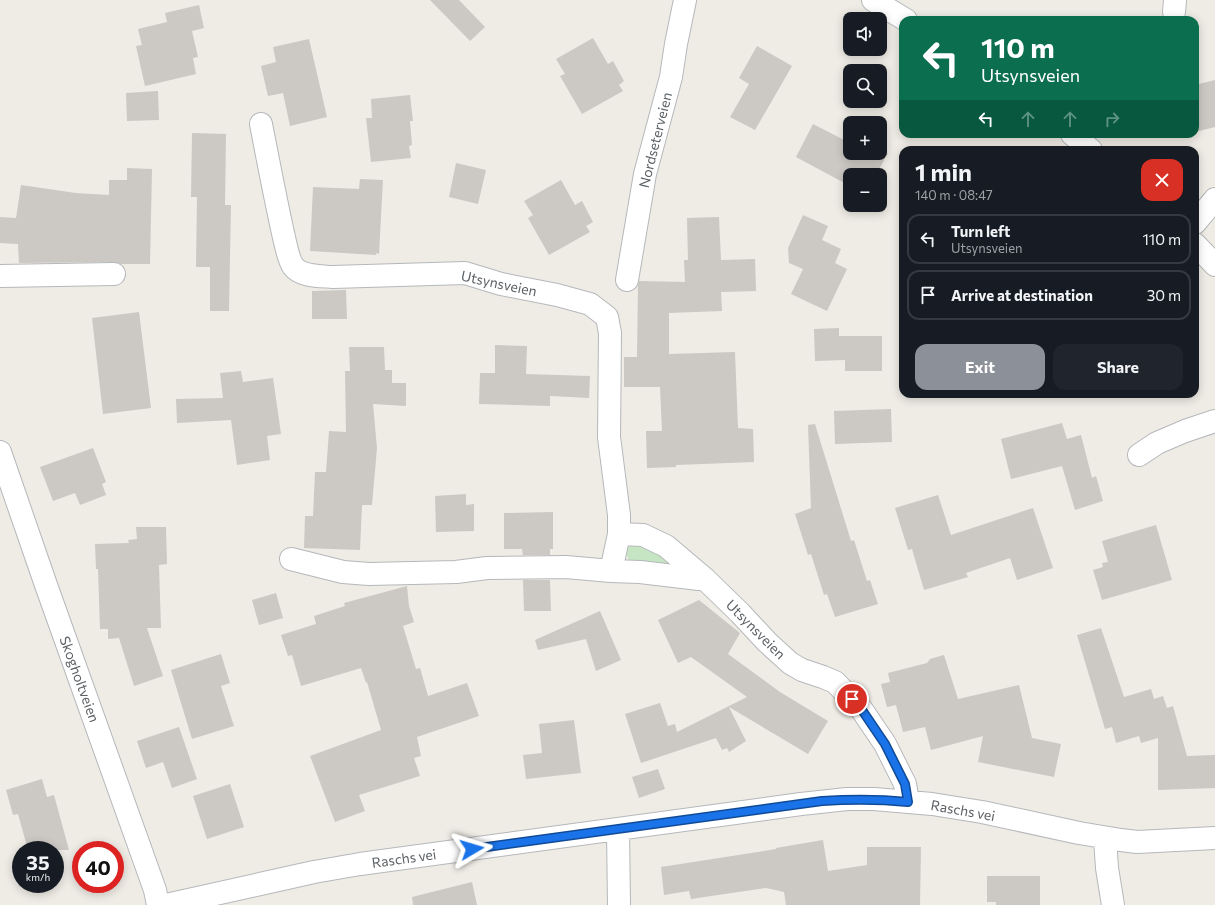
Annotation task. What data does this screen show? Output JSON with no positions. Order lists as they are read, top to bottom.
{
  "streets": {
    "street": [
      "Nordseterveien",
      "Utsynsveien",
      "Skogholtveien",
      "Raschs vei"
    ]
  },
  "crossings": [
    ["Utsynsveien", "Raschs vei"]
  ],
  "page": {
    "map_buttons": ["+", "−"],
    "turn": ["110 m", "Utsynsveien"],
    "heading": ["1 min", "140 m · 08:47"],
    "list": [
      {
        "name": "Turn left",
        "note": "Utsynsveien",
        "value": "110 m"
      },
      {
        "name": "Arrive at destination",
        "value": "30 m"
      }
    ],
    "buttons": ["Exit", "Share"],
    "speed": "35 km/h",
    "limit": "40"
  }
}
